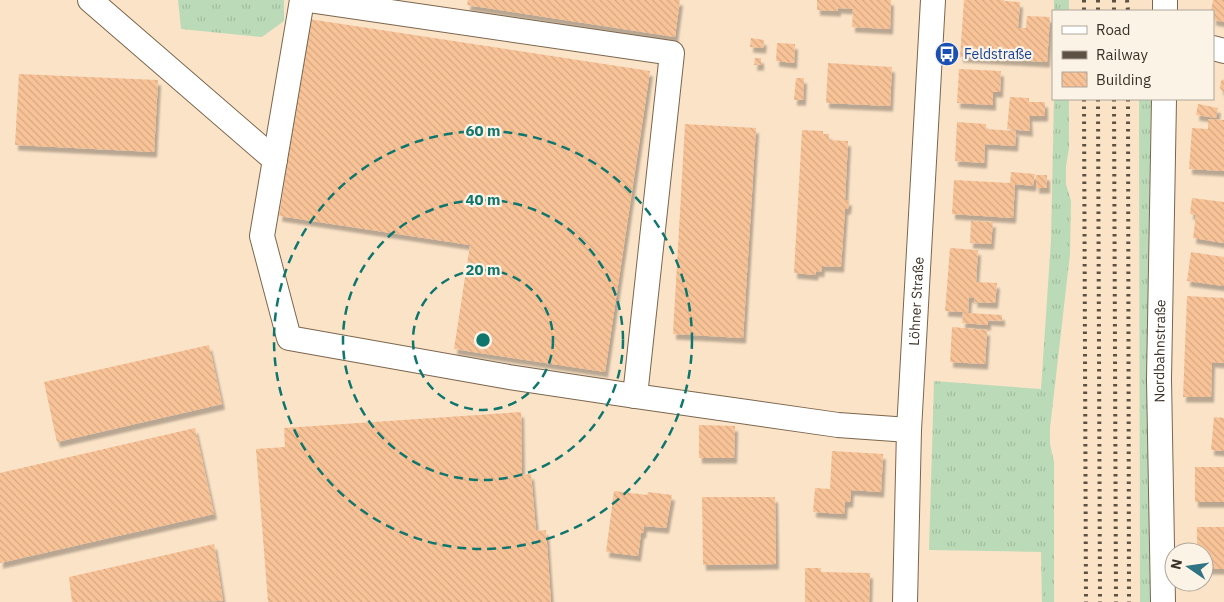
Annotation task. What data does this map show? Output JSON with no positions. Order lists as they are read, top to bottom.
{
  "streets": {
    "street": ["Löhner Straße", "Nordbahnstraße"]
  },
  "places": {
    "bus stop": ["Feldstraße"]
  },
  "legend": ["Road", "Railway", "Building"],
  "north": "left",
  "rings": ["60 m", "40 m", "20 m"]
}
